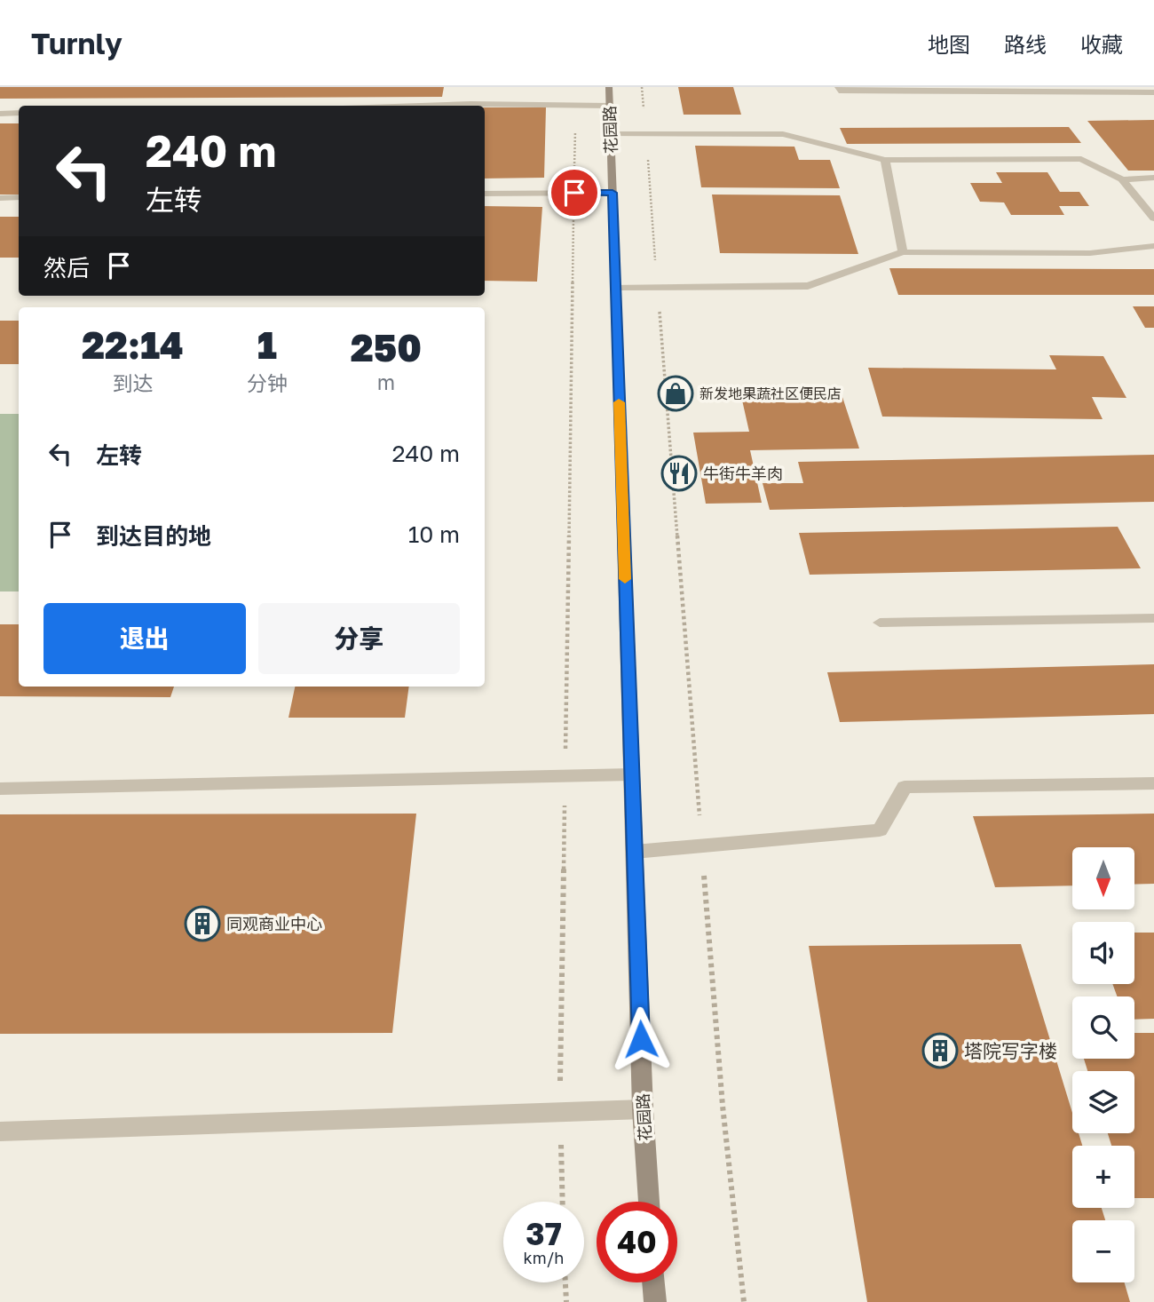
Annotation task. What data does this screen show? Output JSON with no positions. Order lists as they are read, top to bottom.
{
  "streets": {
    "street": ["花园路"]
  },
  "places": {
    "shop": ["新发地果蔬社区便民店"],
    "restaurant": ["牛街牛羊肉"],
    "building": ["同观商业中心", "塔院写字楼"]
  },
  "north": "bottom",
  "page": {
    "header": "Turnly",
    "nav": ["地图", "路线", "收藏"],
    "turn": ["240 m", "左转"],
    "then": "然后",
    "eta": [
      "22:14",
      "到达",
      "1",
      "分钟",
      "250",
      "m"
    ],
    "list": [
      {
        "name": "左转",
        "value": "240 m"
      },
      {
        "name": "到达目的地",
        "value": "10 m"
      }
    ],
    "buttons": ["退出", "分享"],
    "map_buttons": ["+", "−"],
    "speed": "37 km/h",
    "limit": "40"
  }
}
